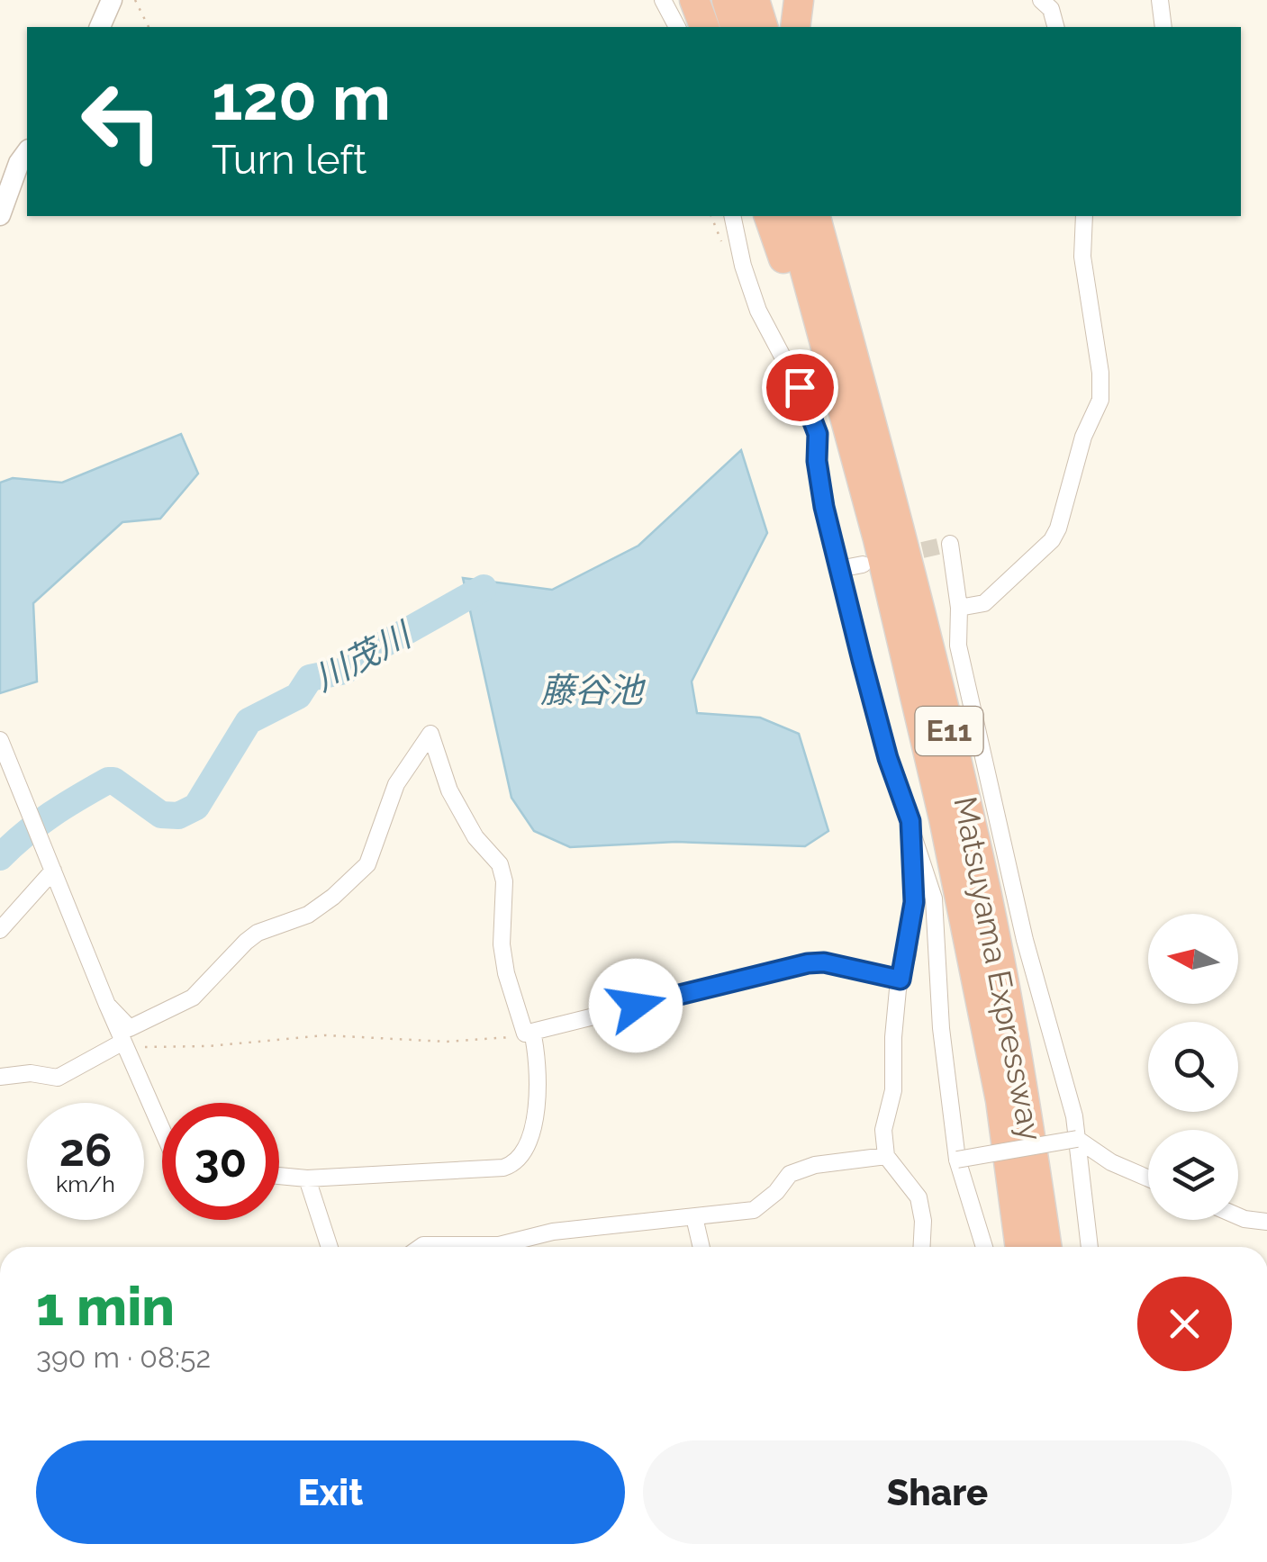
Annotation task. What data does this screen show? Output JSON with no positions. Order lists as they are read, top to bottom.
{
  "streets": {
    "highway": ["E11", "Matsuyama Expressway"]
  },
  "water": ["川茂川", "藤谷池"],
  "north": "left",
  "page": {
    "turn": ["120 m", "Turn left"],
    "speed": "26 km/h",
    "limit": "30",
    "heading": ["1 min", "390 m · 08:52"],
    "buttons": ["Exit", "Share"]
  }
}
